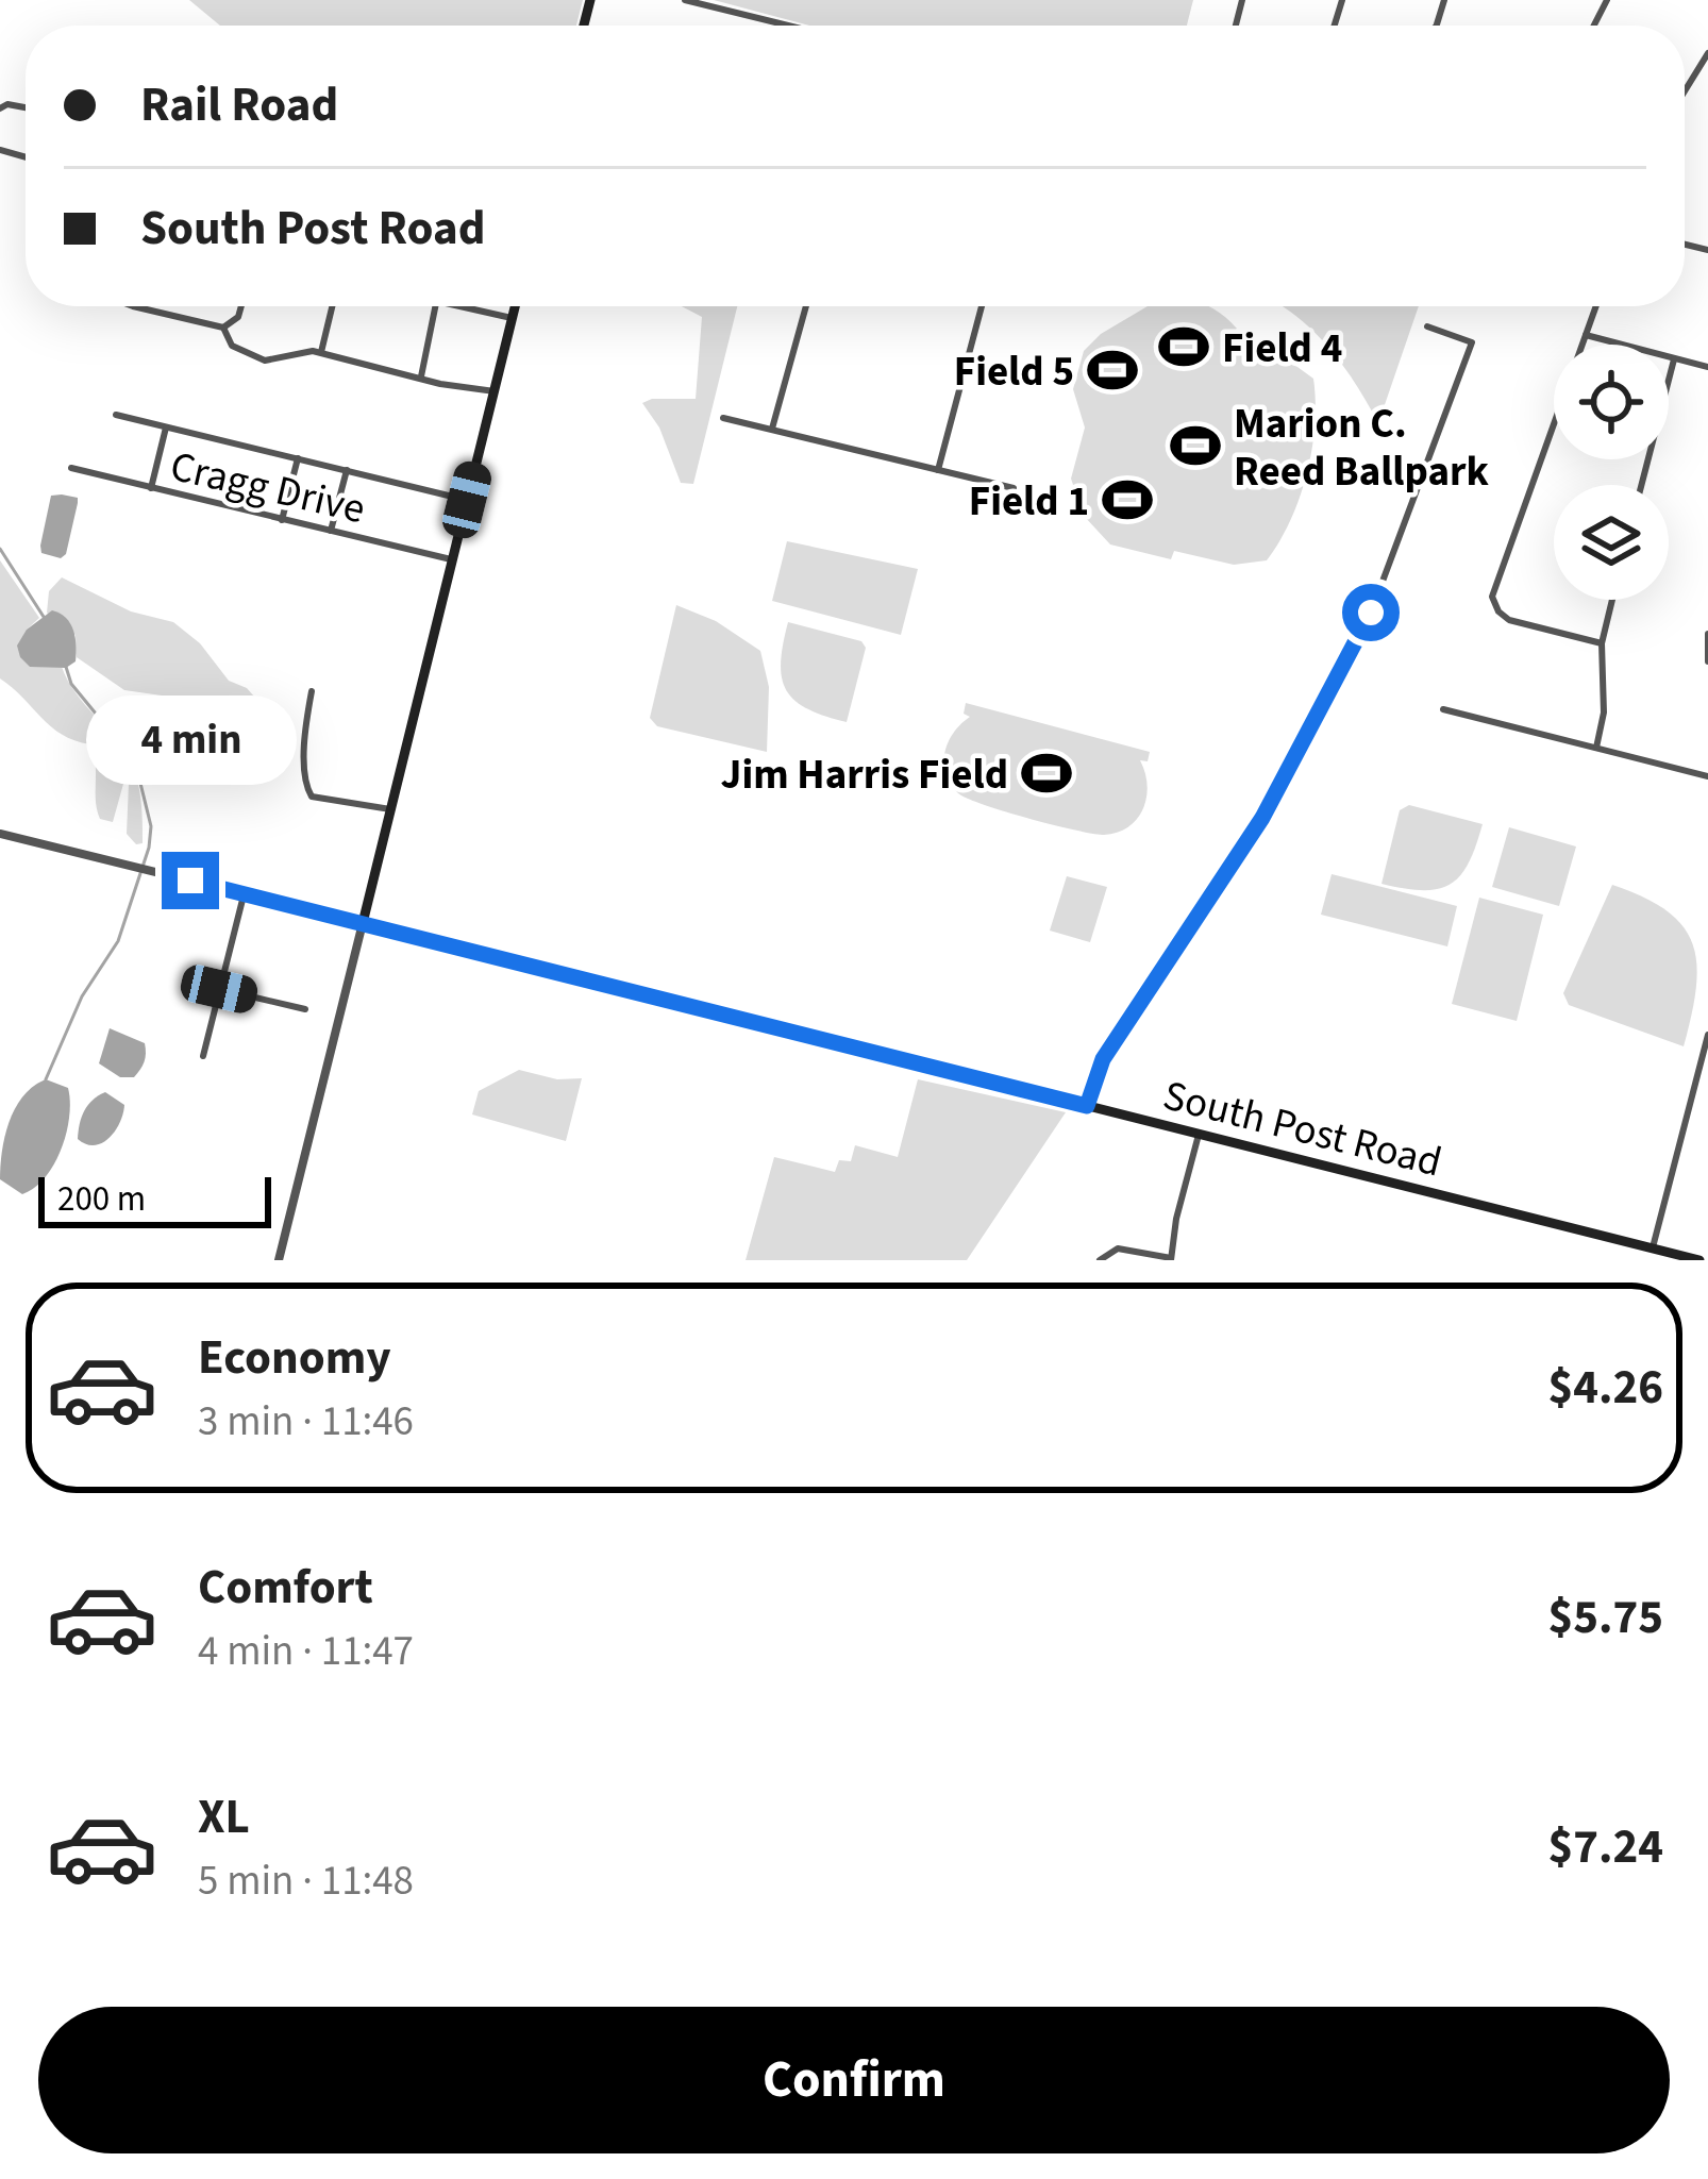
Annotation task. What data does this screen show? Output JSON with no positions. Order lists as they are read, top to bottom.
{
  "streets": {
    "main road": ["South Post Road"],
    "street": ["Cragg Drive"]
  },
  "places": {
    "sports": [
      "Field 4",
      "Field 5",
      "Marion C. Reed Ballpark",
      "Field 1",
      "Jim Harris Field"
    ]
  },
  "scale_bar": "200 m",
  "page": {
    "banner": ["Rail Road", "South Post Road"],
    "bubble": "4 min",
    "scale": "200 m",
    "list": [
      {
        "name": "Economy",
        "note": "3 min · 11:46",
        "value": "$4.26"
      },
      {
        "name": "Comfort",
        "note": "4 min · 11:47",
        "value": "$5.75"
      },
      {
        "name": "XL",
        "note": "5 min · 11:48",
        "value": "$7.24"
      }
    ],
    "buttons": "Confirm"
  }
}
